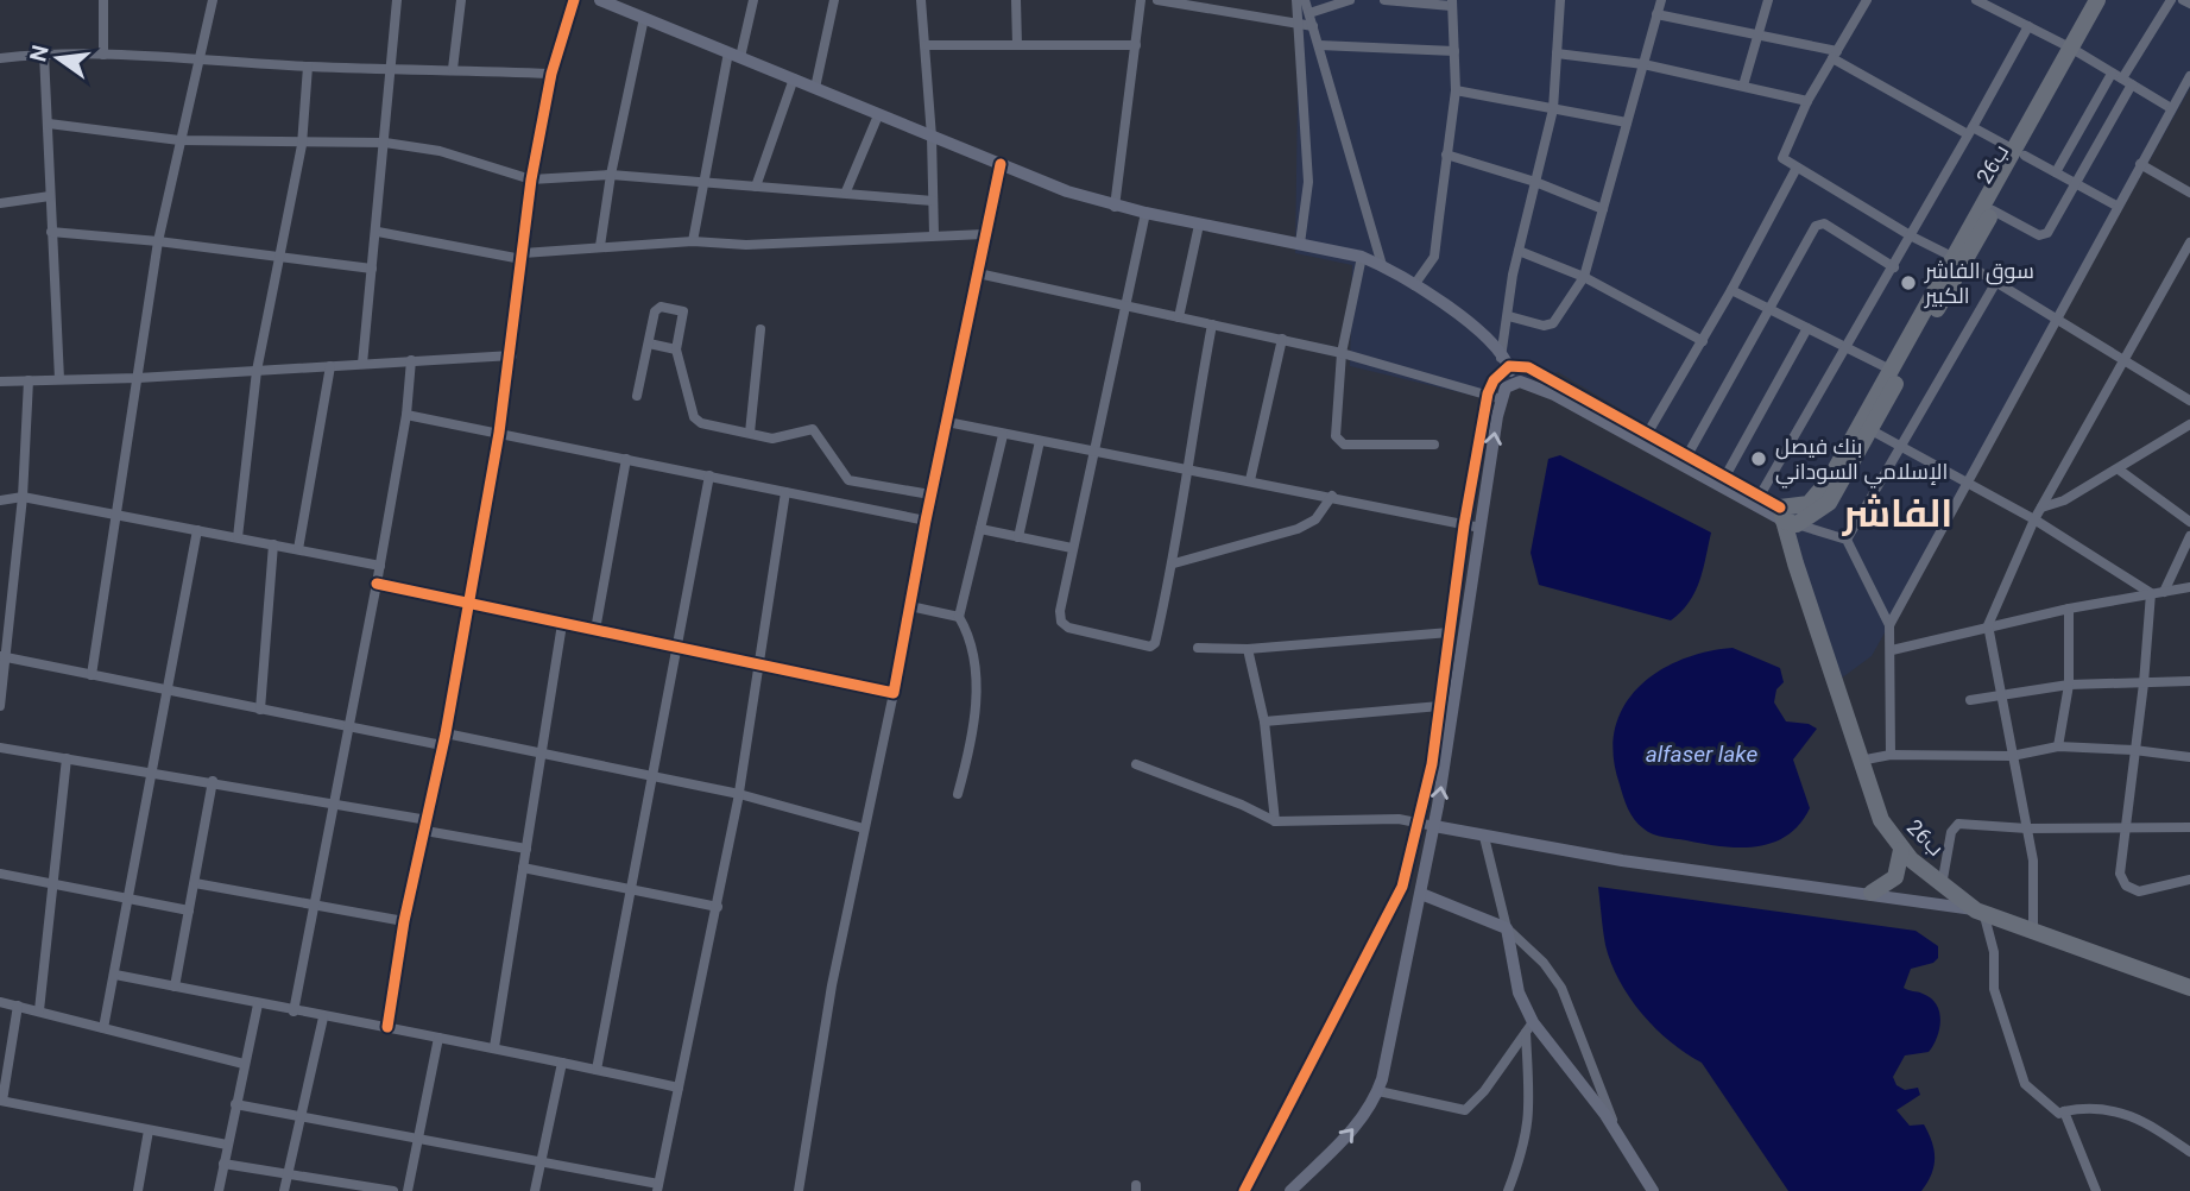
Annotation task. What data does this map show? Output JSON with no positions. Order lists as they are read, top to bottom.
{
  "streets": {
    "highway": ["26ب"]
  },
  "districts": ["الفاشر"],
  "water": ["alfaser lake"],
  "places": ["سوق الفاشر الكبير", "بنك فيصل الإسلامي السوداني"],
  "north": "left"
}
